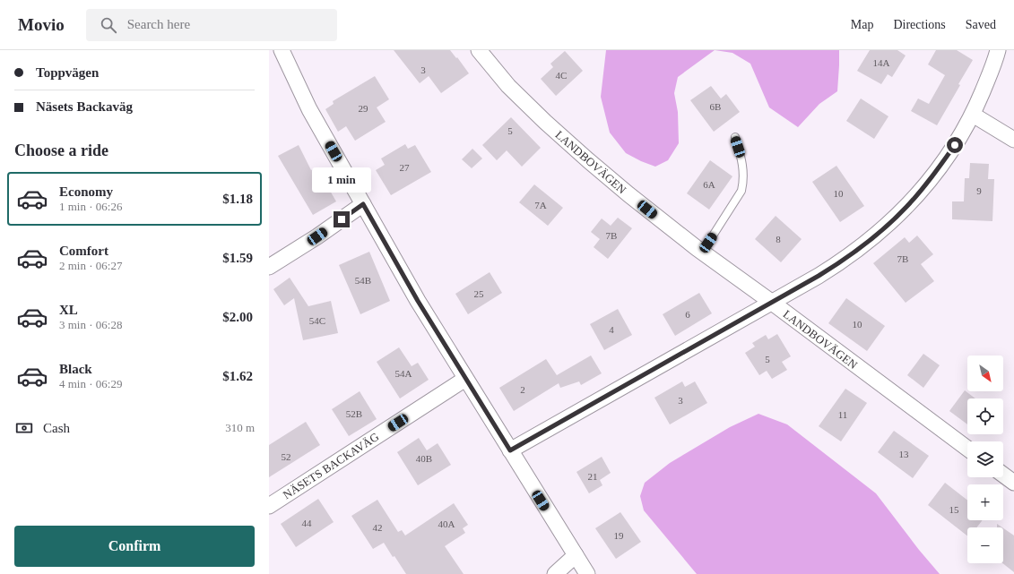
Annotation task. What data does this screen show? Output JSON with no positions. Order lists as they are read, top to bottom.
{
  "streets": {
    "street": ["LANDBOVÄGEN", "NÄSETS BACKAVÄG"]
  },
  "house_numbers": [
    "14A",
    "3",
    "4C",
    "6B",
    "29",
    "5",
    "27",
    "6A",
    "9",
    "10",
    "7A",
    "7B",
    "8",
    "7B",
    "54B",
    "25",
    "6",
    "54C",
    "10",
    "4",
    "5",
    "54A",
    "2",
    "3",
    "52B",
    "11",
    "13",
    "52",
    "40B",
    "21",
    "15",
    "44",
    "40A",
    "42",
    "19"
  ],
  "north": "bottom right",
  "page": {
    "header": "Movio",
    "search": "Search here",
    "nav": ["Map", "Directions", "Saved"],
    "banner": ["Toppvägen", "Näsets Backaväg"],
    "heading": "Choose a ride",
    "bubble": "1 min",
    "list": [
      {
        "name": "Economy",
        "note": "1 min · 06:26",
        "value": "$1.18"
      },
      {
        "name": "Comfort",
        "note": "2 min · 06:27",
        "value": "$1.59"
      },
      {
        "name": "XL",
        "note": "3 min · 06:28",
        "value": "$2.00"
      },
      {
        "name": "Black",
        "note": "4 min · 06:29",
        "value": "$1.62"
      }
    ],
    "map_buttons": ["+", "−"],
    "pay": ["Cash", "310 m"],
    "buttons": "Confirm"
  }
}
